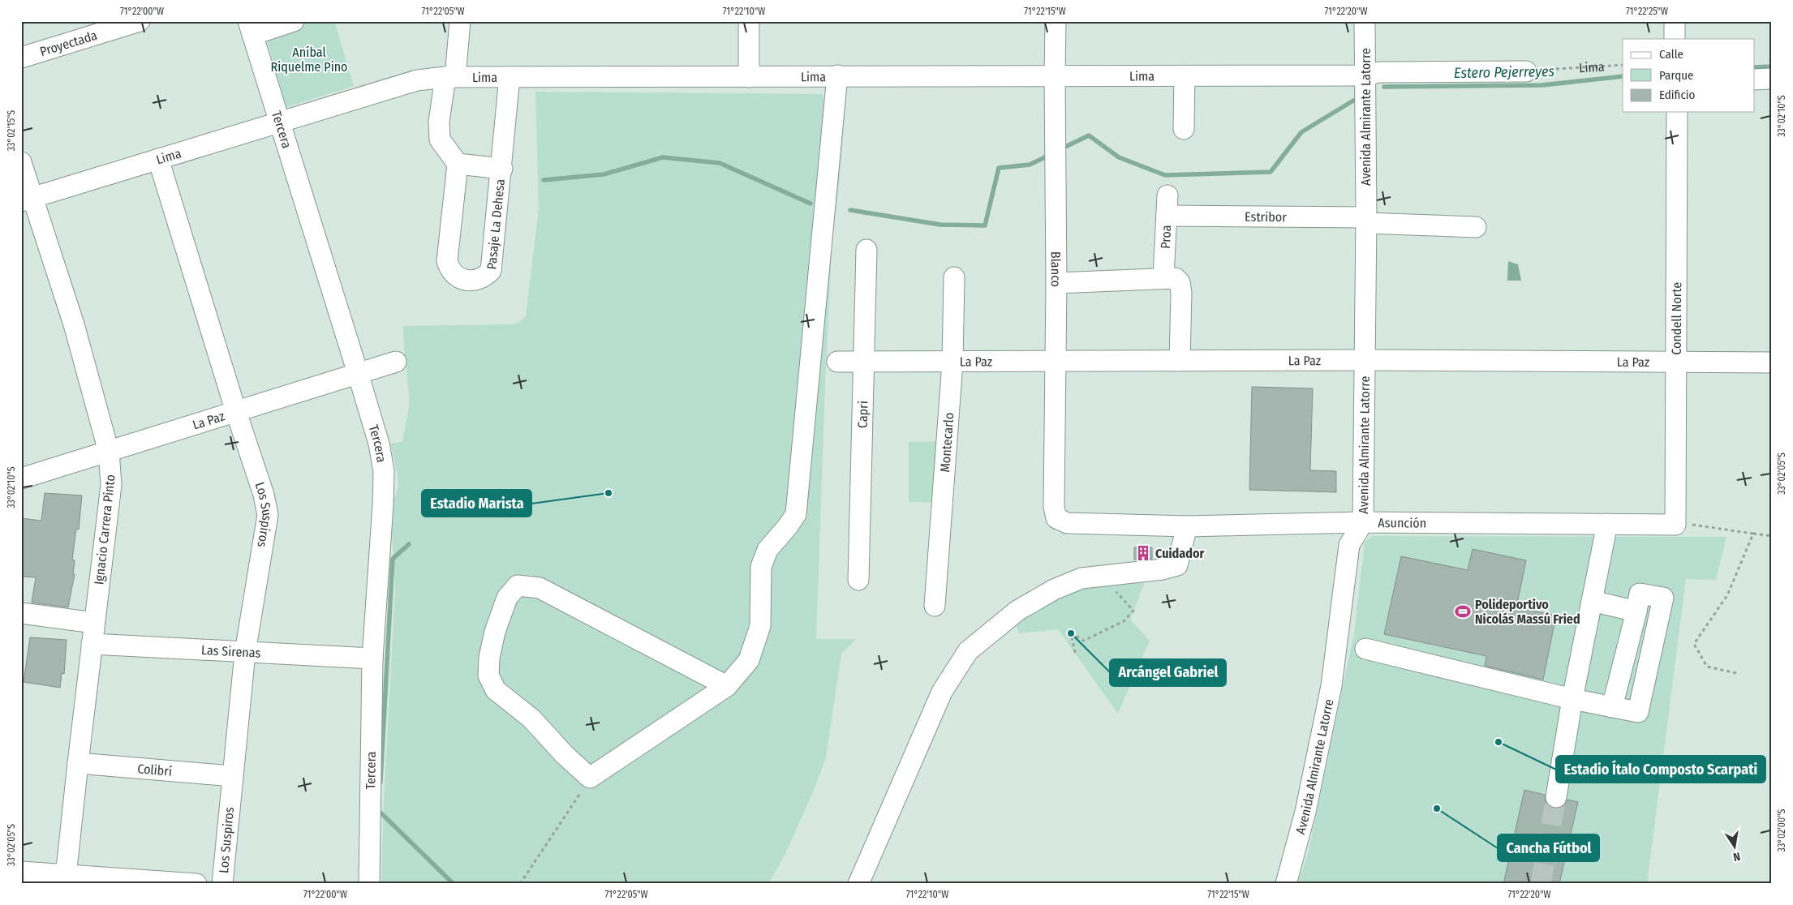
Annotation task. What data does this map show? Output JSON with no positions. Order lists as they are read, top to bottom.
{
  "streets": {
    "street": [
      "Proyectada",
      "Lima",
      "Avenida Almirante Latorre",
      "Tercera",
      "Estribor",
      "Pasaje La Dehesa",
      "Proa",
      "Blanco",
      "Condell Norte",
      "La Paz",
      "Capri",
      "Montecarlo",
      "Los Suspiros",
      "Asunción",
      "Ignacio Carrera Pinto",
      "Las Sirenas",
      "Colibrí"
    ]
  },
  "crossings": [
    ["Lima", "Avenida Almirante Latorre"],
    ["Lima", "Tercera"],
    ["Lima", "Pasaje La Dehesa"],
    ["Lima", "Blanco"],
    ["Lima", "Los Suspiros"],
    ["Lima", "Ignacio Carrera Pinto"],
    ["Avenida Almirante Latorre", "Estribor"],
    ["Avenida Almirante Latorre", "La Paz"],
    ["Avenida Almirante Latorre", "Asunción"],
    ["Tercera", "La Paz"],
    ["Tercera", "Las Sirenas"],
    ["Estribor", "Proa"],
    ["Proa", "La Paz"],
    ["Blanco", "La Paz"],
    ["Blanco", "Asunción"],
    ["Condell Norte", "La Paz"],
    ["Condell Norte", "Asunción"],
    ["La Paz", "Capri"],
    ["La Paz", "Montecarlo"],
    ["La Paz", "Los Suspiros"],
    ["La Paz", "Ignacio Carrera Pinto"],
    ["Los Suspiros", "Las Sirenas"],
    ["Los Suspiros", "Colibrí"],
    ["Ignacio Carrera Pinto", "Las Sirenas"],
    ["Ignacio Carrera Pinto", "Colibrí"]
  ],
  "water": ["Estero Pejerreyes"],
  "parks": ["Aníbal Riquelme Pino"],
  "places": {
    "other": [
      "Estadio Marista",
      "Arcángel Gabriel",
      "Estadio Ítalo Composto Scarpati",
      "Cancha Fútbol"
    ],
    "building": ["Cuidador"],
    "sports": ["Polideportivo Nicolás Massú Fried"]
  },
  "legend": ["Calle", "Parque", "Edificio"],
  "north": "bottom",
  "coordinates": [
    "71°22'00\"W",
    "71°22'05\"W",
    "71°22'10\"W",
    "71°22'15\"W",
    "71°22'20\"W",
    "71°22'25\"W",
    "33°02'10\"S",
    "33°02'15\"S",
    "33°02'05\"S",
    "33°02'00\"S"
  ]
}
